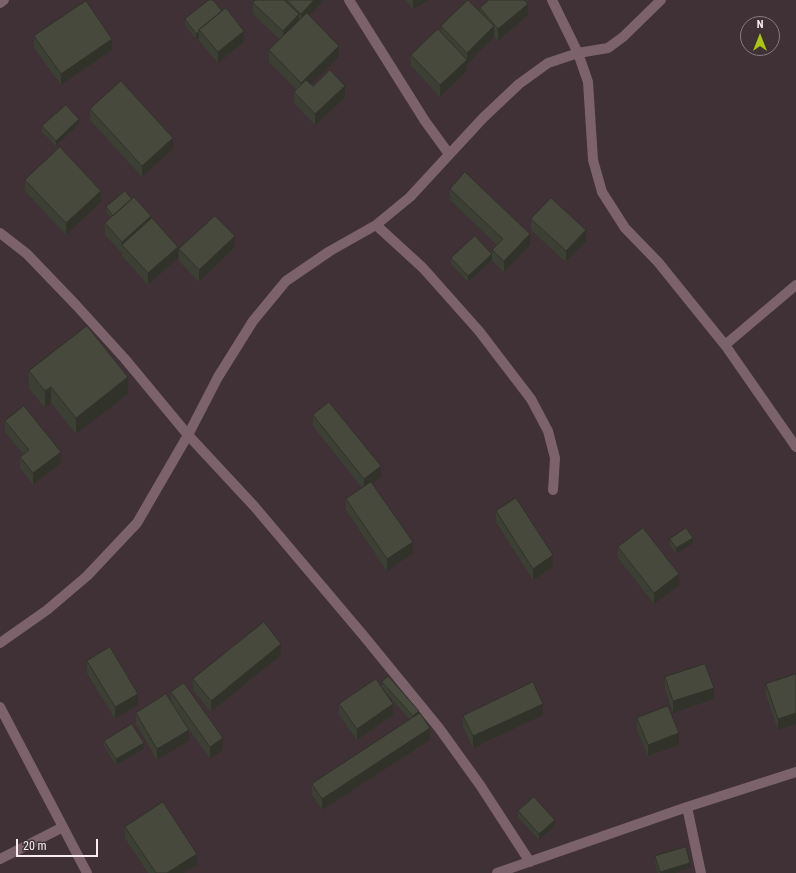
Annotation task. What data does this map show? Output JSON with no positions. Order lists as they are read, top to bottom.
{
  "scale_bar": "20 m",
  "north": "top"
}
